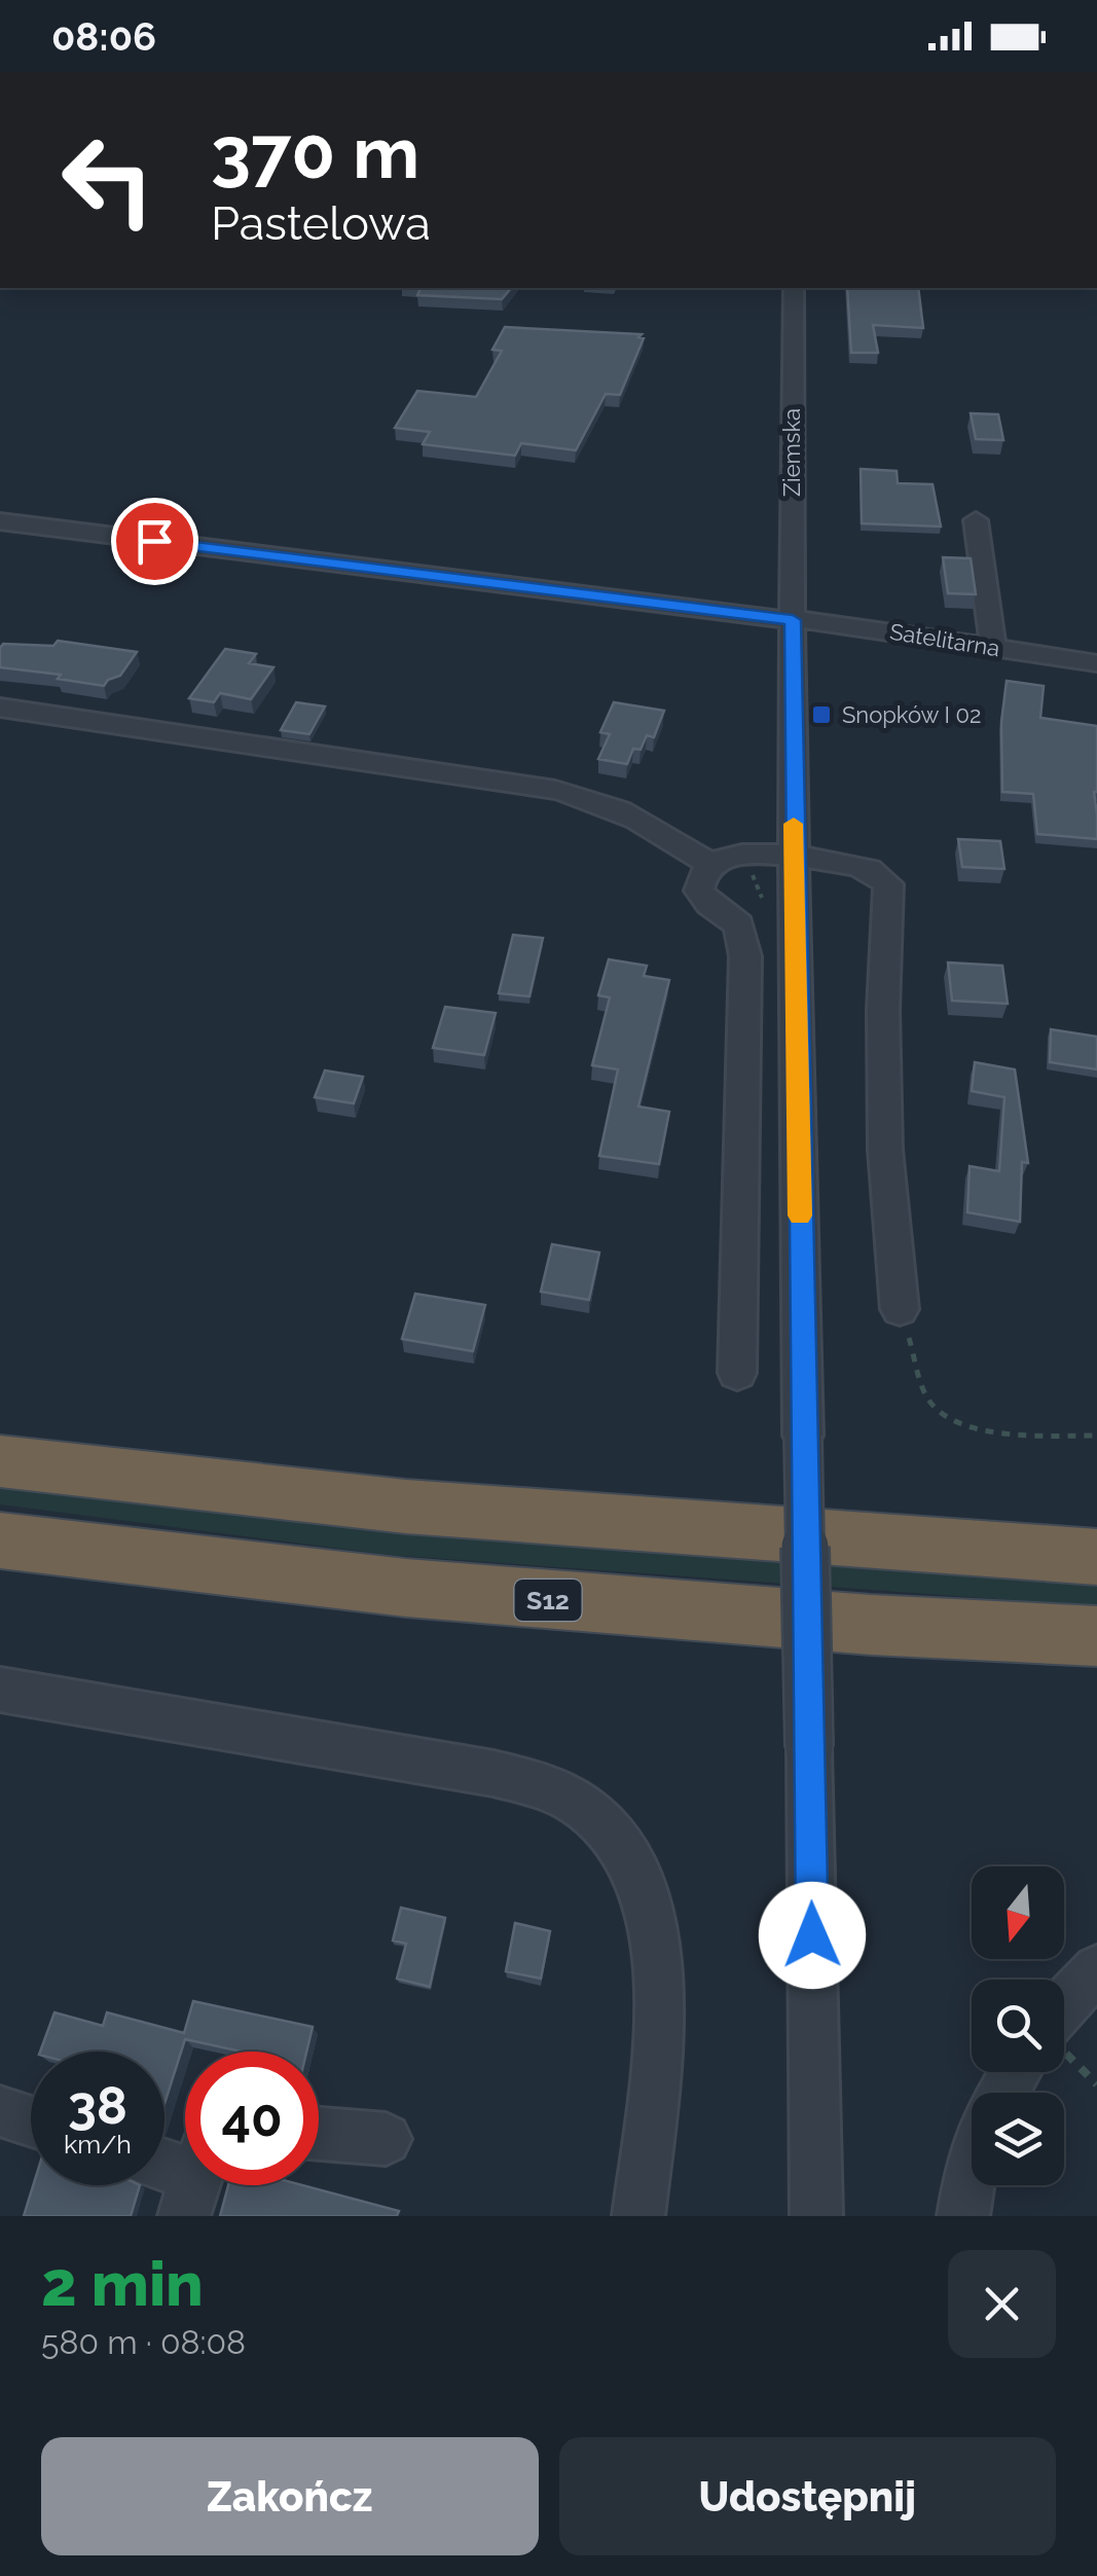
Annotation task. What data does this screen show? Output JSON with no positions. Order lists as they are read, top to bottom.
{
  "streets": {
    "highway": ["S12"],
    "street": ["Ziemska", "Satelitarna"]
  },
  "crossings": [
    ["Ziemska", "Satelitarna"]
  ],
  "places": {
    "transit": ["Snopków I 02"]
  },
  "north": "bottom",
  "page": {
    "status": "08:06",
    "turn": ["370 m", "Pastelowa"],
    "speed": "38 km/h",
    "limit": "40",
    "heading": ["2 min", "580 m · 08:08"],
    "buttons": ["Zakończ", "Udostępnij"]
  }
}
